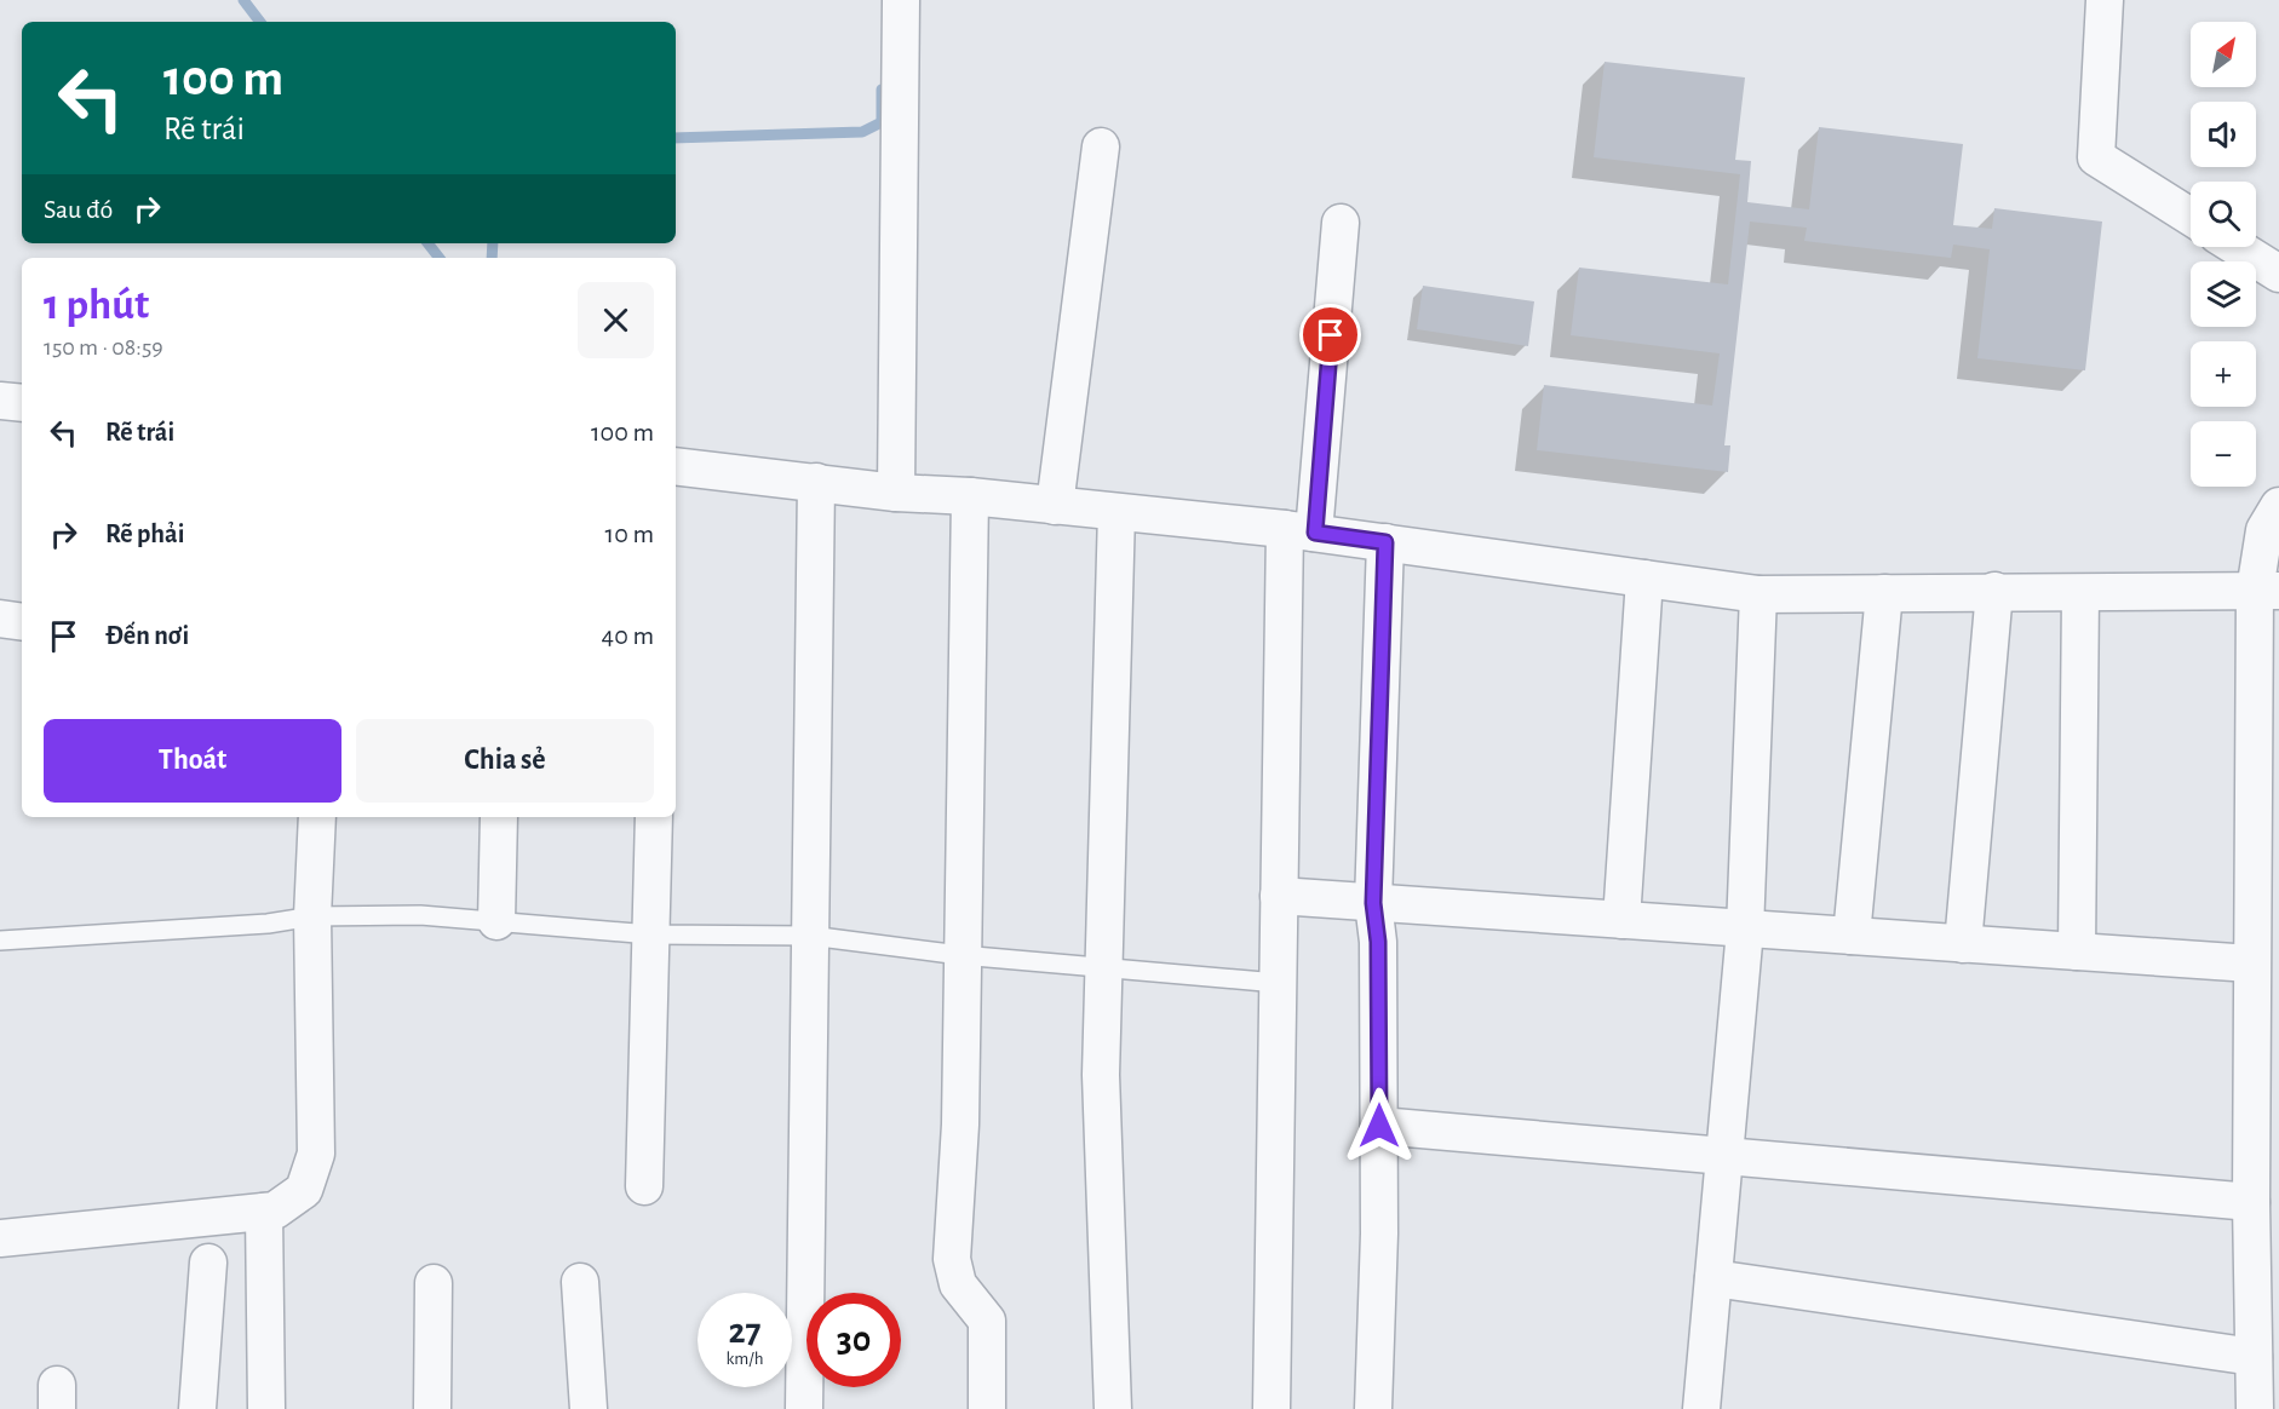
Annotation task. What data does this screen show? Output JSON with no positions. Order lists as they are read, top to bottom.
{
  "north": "top right",
  "page": {
    "map_buttons": ["+", "−"],
    "turn": ["100 m", "Rẽ trái"],
    "then": "Sau đó",
    "heading": ["1 phút", "150 m · 08:59"],
    "list": [
      {
        "name": "Rẽ trái",
        "value": "100 m"
      },
      {
        "name": "Rẽ phải",
        "value": "10 m"
      },
      {
        "name": "Đến nơi",
        "value": "40 m"
      }
    ],
    "buttons": ["Thoát", "Chia sẻ"],
    "speed": "27 km/h",
    "limit": "30"
  }
}
